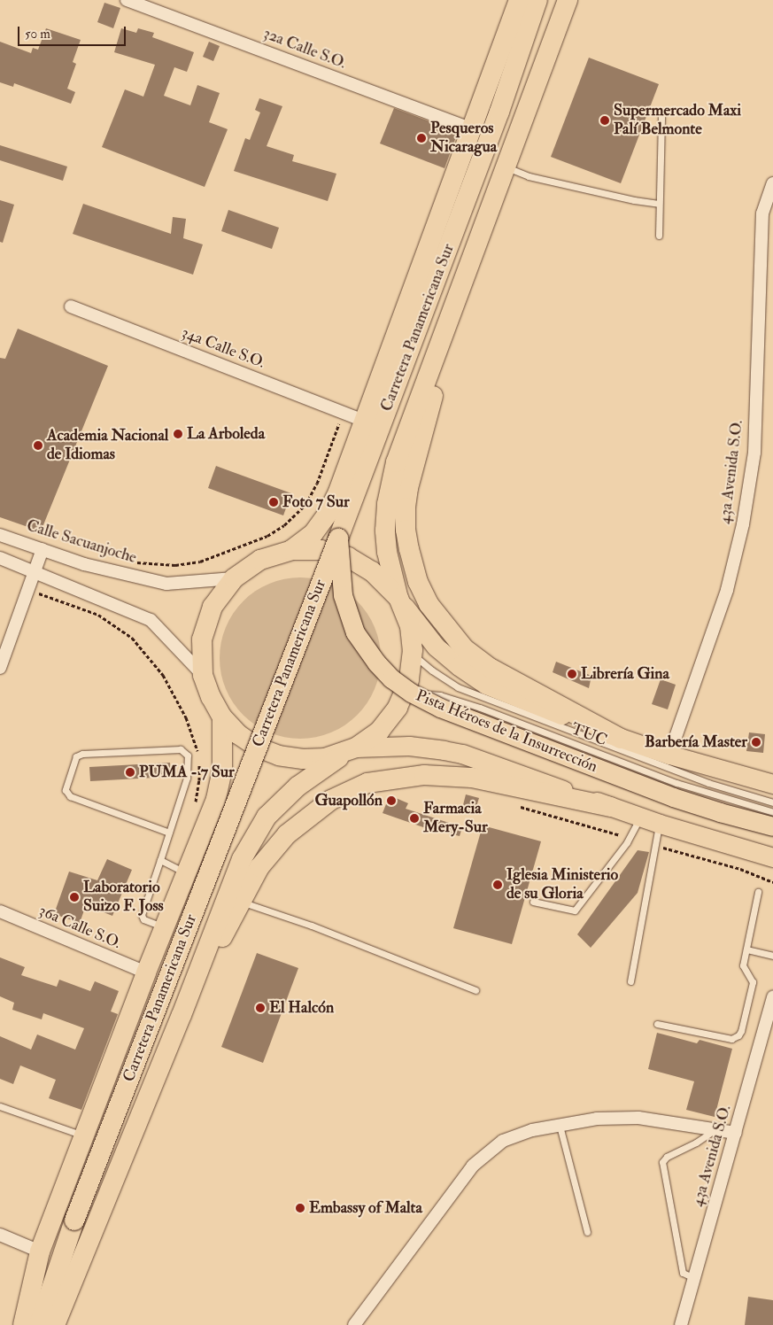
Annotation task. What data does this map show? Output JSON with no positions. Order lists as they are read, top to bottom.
{
  "streets": {
    "highway": ["Carretera Panamericana Sur"],
    "main road": ["Pista Héroes de la Insurrección"],
    "street": [
      "32a Calle S.O.",
      "34a Calle S.O.",
      "43a Avenida S.O.",
      "Calle Sacuanjoche",
      "36a Calle S.O."
    ],
    "lane": ["TUC"]
  },
  "crossings": [
    ["32a Calle S.O.", "Carretera Panamericana Sur"],
    ["Carretera Panamericana Sur", "34a Calle S.O."],
    ["Carretera Panamericana Sur", "Pista Héroes de la Insurrección"],
    ["Carretera Panamericana Sur", "TUC"],
    ["Carretera Panamericana Sur", "36a Calle S.O."]
  ],
  "places": [
    "Supermercado Maxi Palí Belmonte",
    "Pesqueros Nicaragua",
    "La Arboleda",
    "Academia Nacional de Idiomas",
    "Foto 7 Sur",
    "Librería Gina",
    "Barbería Master",
    "PUMA - 7 Sur",
    "Guapollón",
    "Farmacia Mery-Sur",
    "Iglesia Ministerio de su Gloria",
    "Laboratorio Suizo F. Joss",
    "El Halcón",
    "Embassy of Malta"
  ],
  "scale_bar": "50 m"
}
